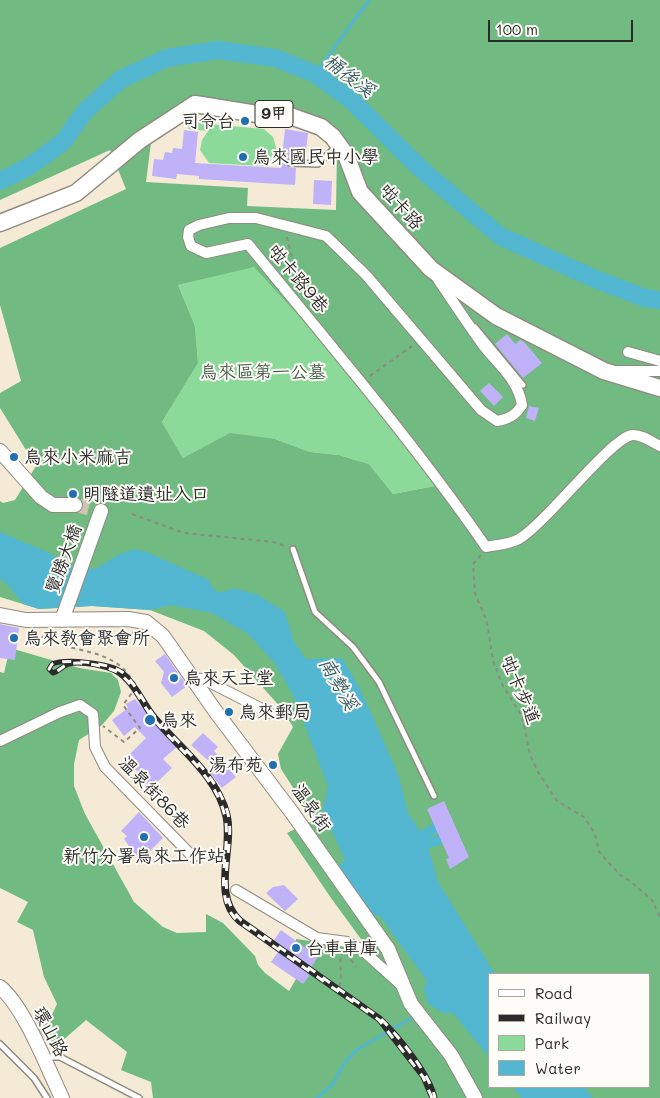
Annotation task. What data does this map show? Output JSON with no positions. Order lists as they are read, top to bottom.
{
  "streets": {
    "main road": ["9甲", "啦卡路"],
    "street": [
      "啦卡路9巷",
      "覽勝大橋",
      "溫泉街86巷",
      "溫泉街",
      "環山路"
    ],
    "path": ["啦卡步道"]
  },
  "crossings": [
    ["啦卡路", "啦卡路9巷"],
    ["啦卡路9巷", "啦卡步道"],
    ["覽勝大橋", "溫泉街"],
    ["溫泉街86巷", "溫泉街"]
  ],
  "water": ["桶後溪", "南勢溪"],
  "parks": ["烏來區第一公墓"],
  "places": [
    "司令台",
    "烏來國民中小學",
    "烏來小米麻吉",
    "明隧道遺址入口",
    "烏來教會聚會所",
    "烏來天主堂",
    "烏來郵局",
    "烏來",
    "湯布苑",
    "新竹分署烏來工作站",
    "台車車庫"
  ],
  "legend": [
    "Road",
    "Railway",
    "Park",
    "Water"
  ],
  "scale_bar": "100 m"
}
